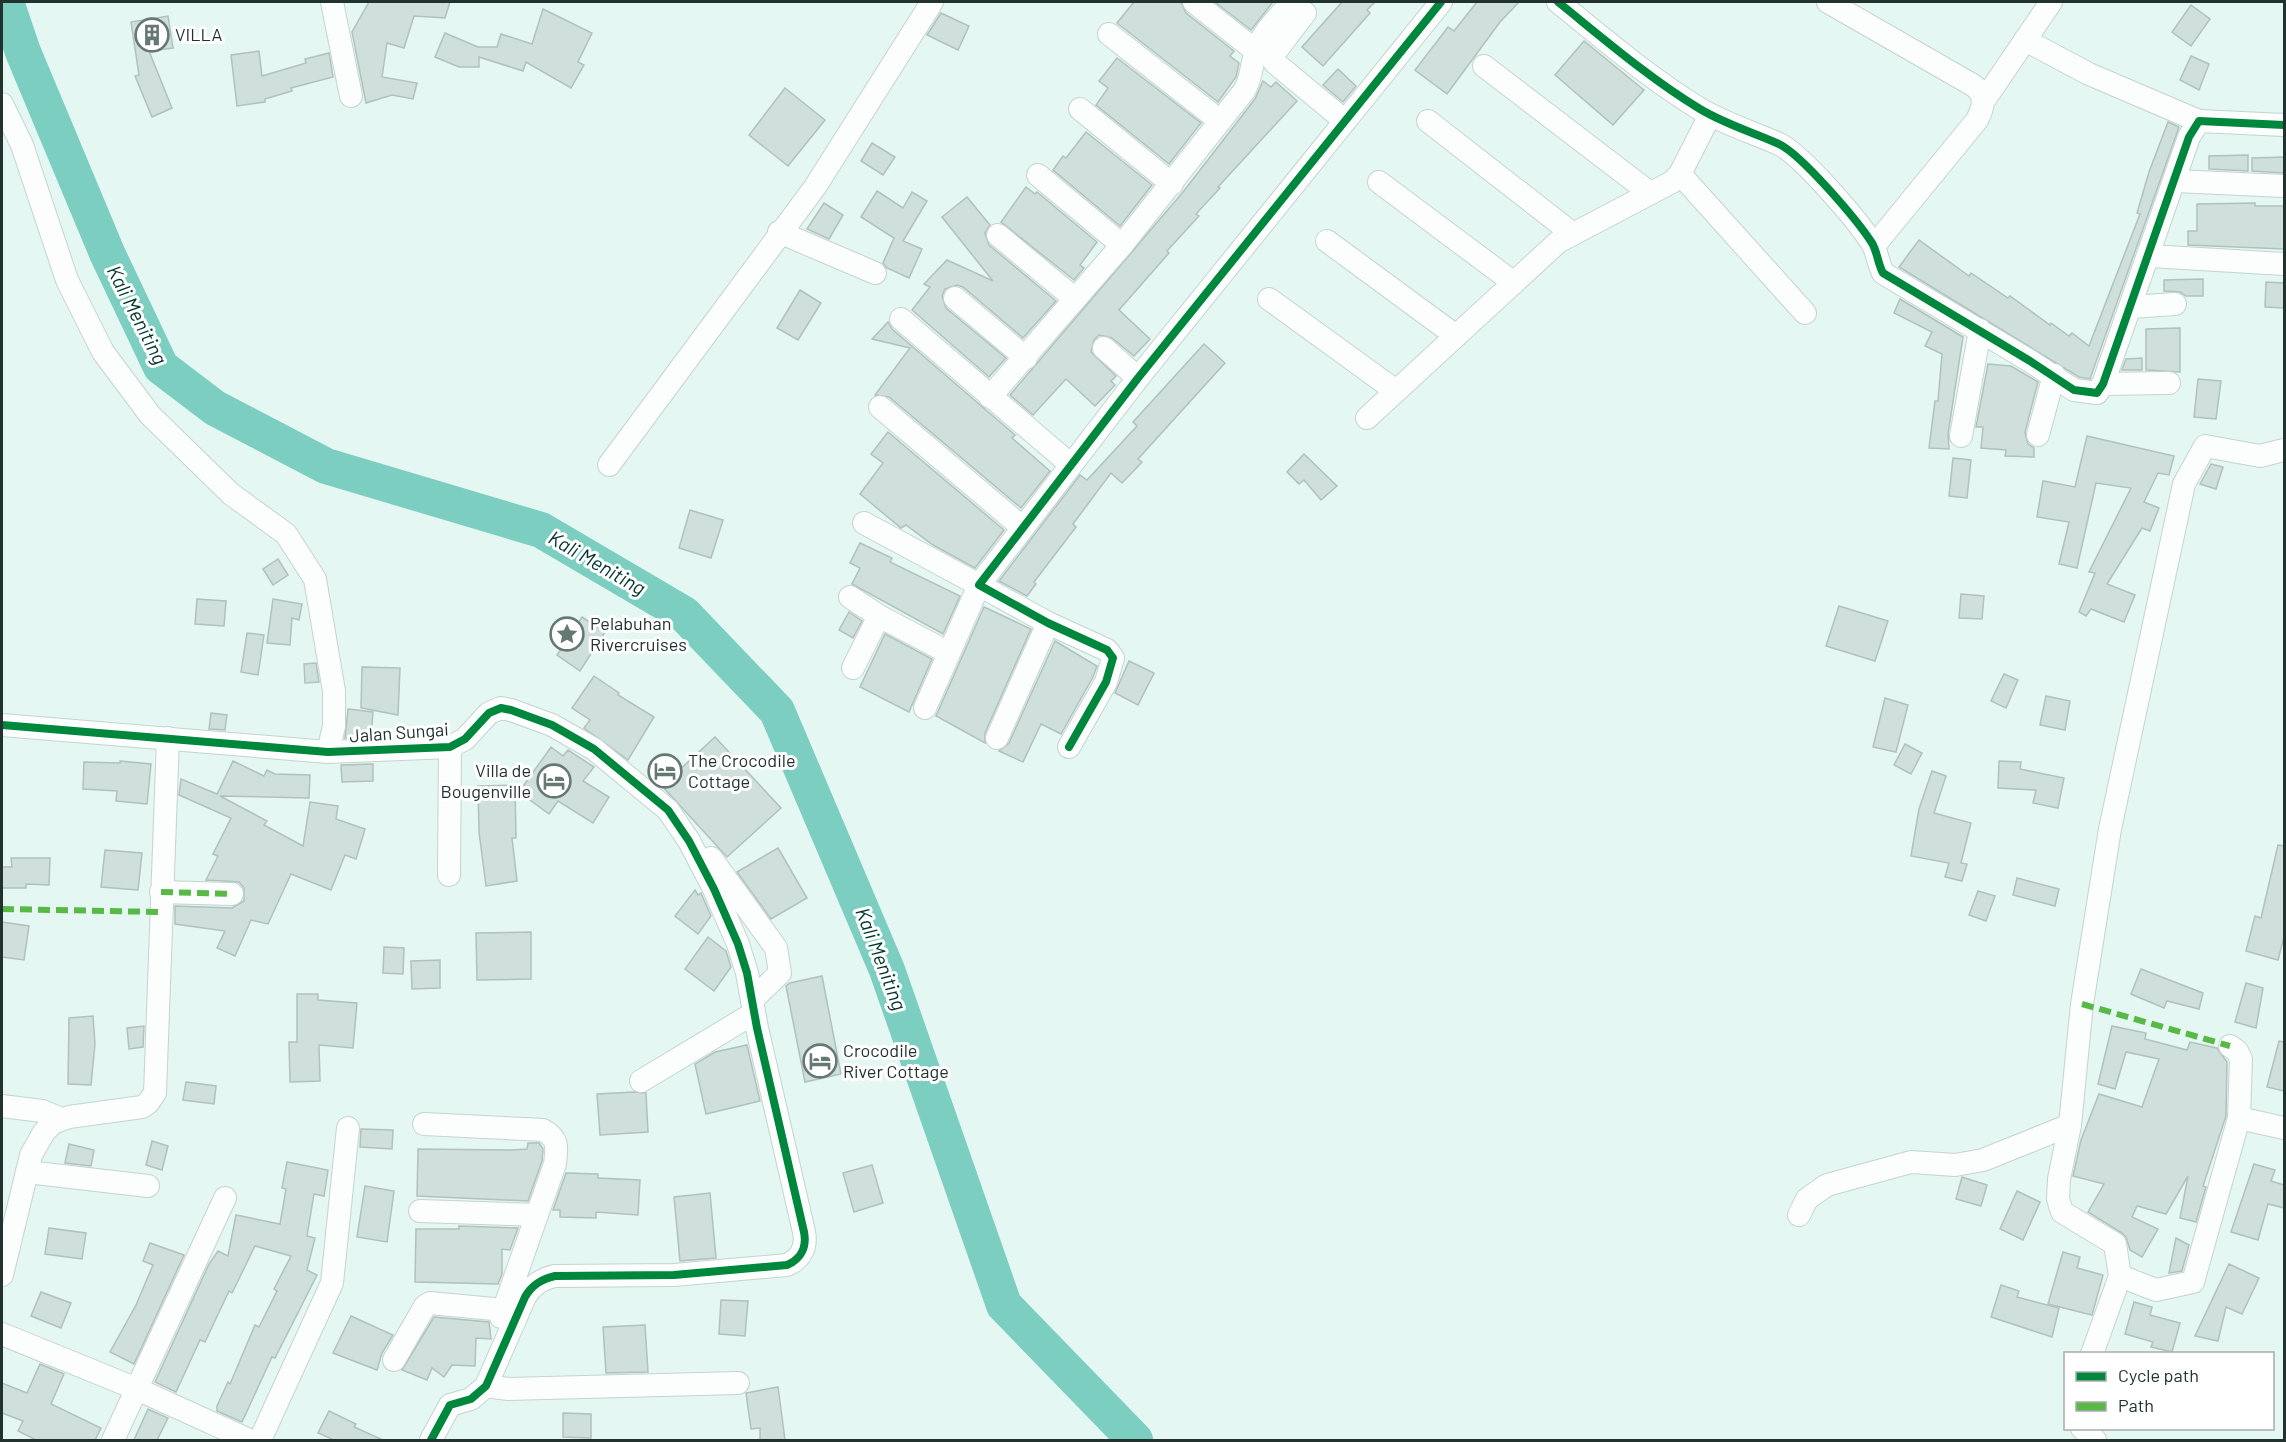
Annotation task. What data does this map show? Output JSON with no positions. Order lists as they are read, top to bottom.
{
  "streets": {
    "street": ["Jalan Sungai"]
  },
  "water": ["Kali Meniting"],
  "places": {
    "building": ["VILLA"],
    "place": ["Pelabuhan Rivercruises"],
    "hotel": ["The Crocodile Cottage", "Villa de Bougenville", "Crocodile River Cottage"]
  },
  "legend": ["Cycle path", "Path"]
}
